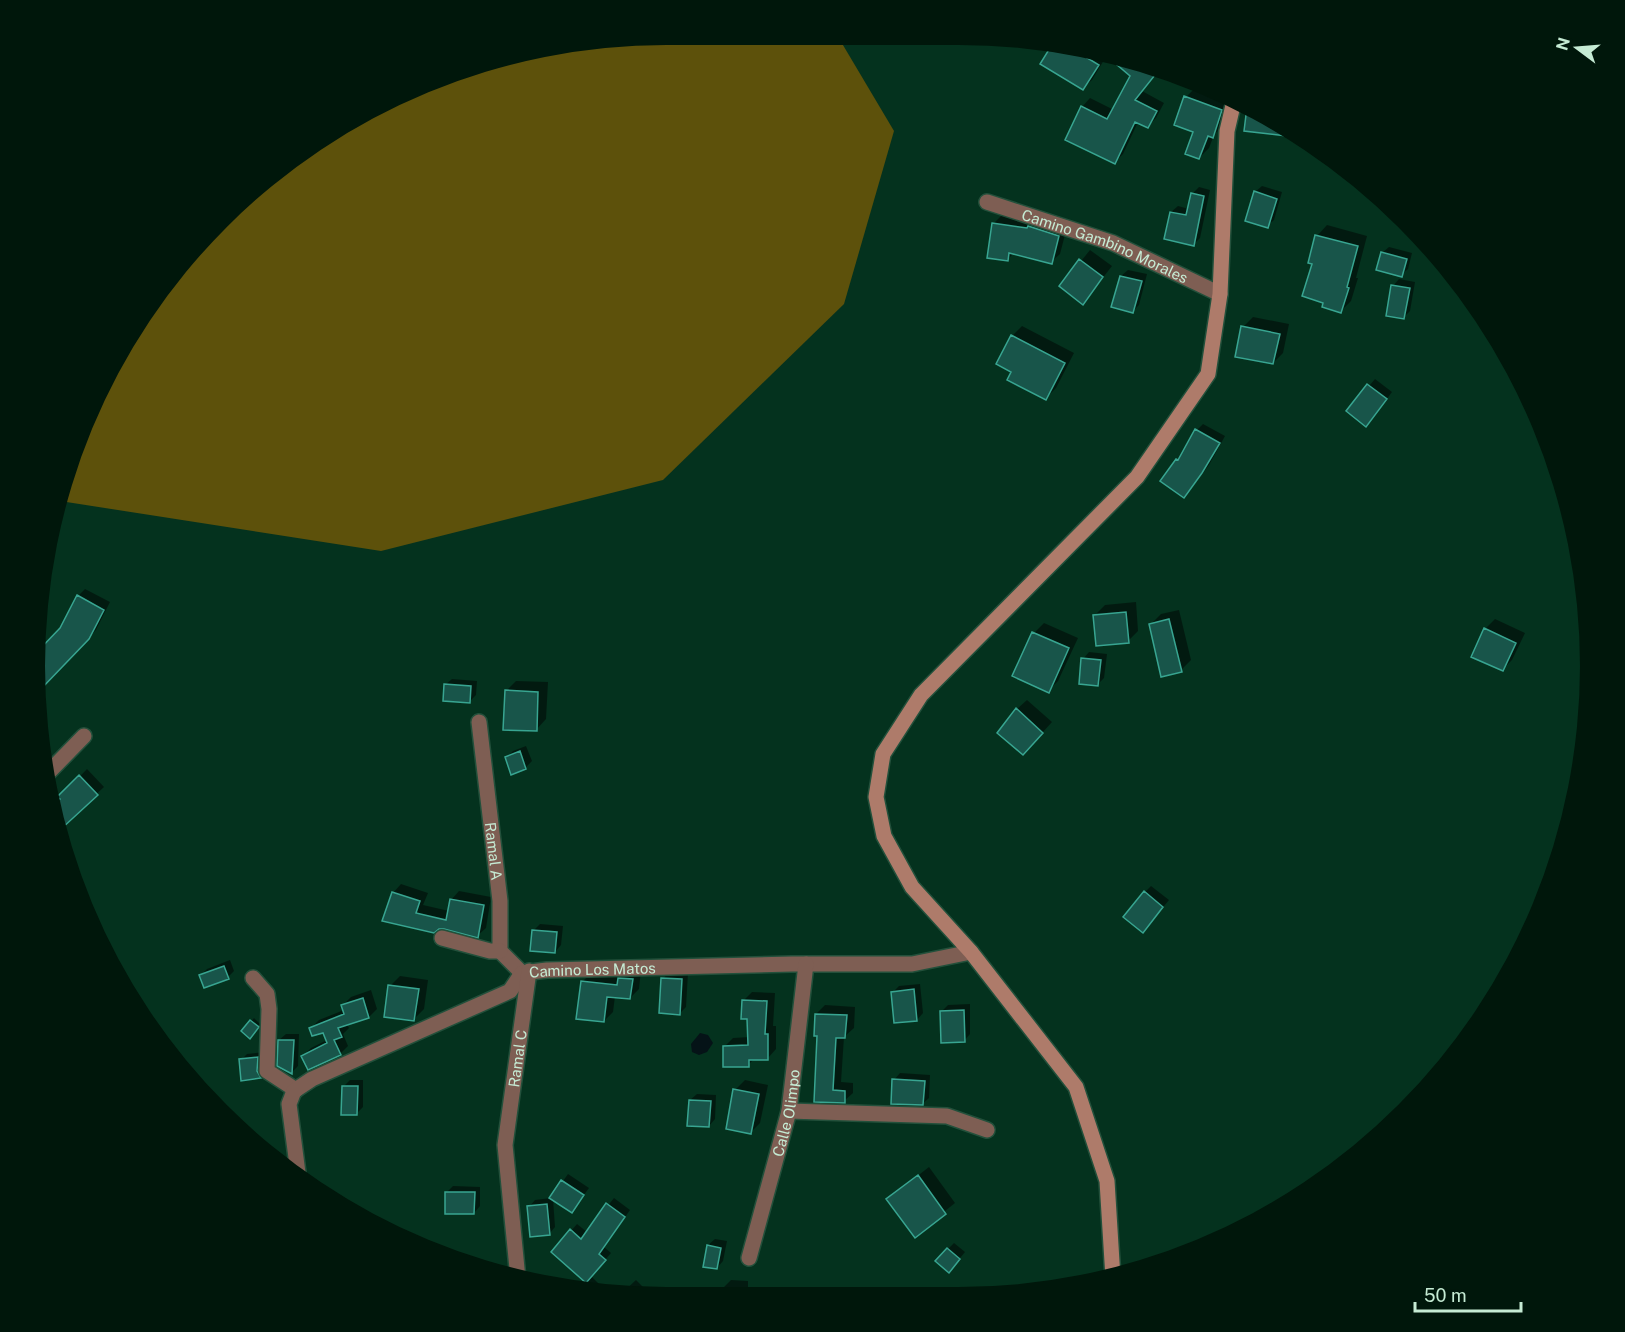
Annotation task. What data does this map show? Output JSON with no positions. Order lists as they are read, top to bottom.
{
  "streets": {
    "street": [
      "Camino Gambino Morales",
      "Ramal A",
      "Camino Los Matos",
      "Ramal C",
      "Calle Olimpo"
    ]
  },
  "crossings": [
    ["Camino Los Matos", "Ramal C"],
    ["Camino Los Matos", "Calle Olimpo"]
  ],
  "scale_bar": "50 m",
  "north": "left"
}
